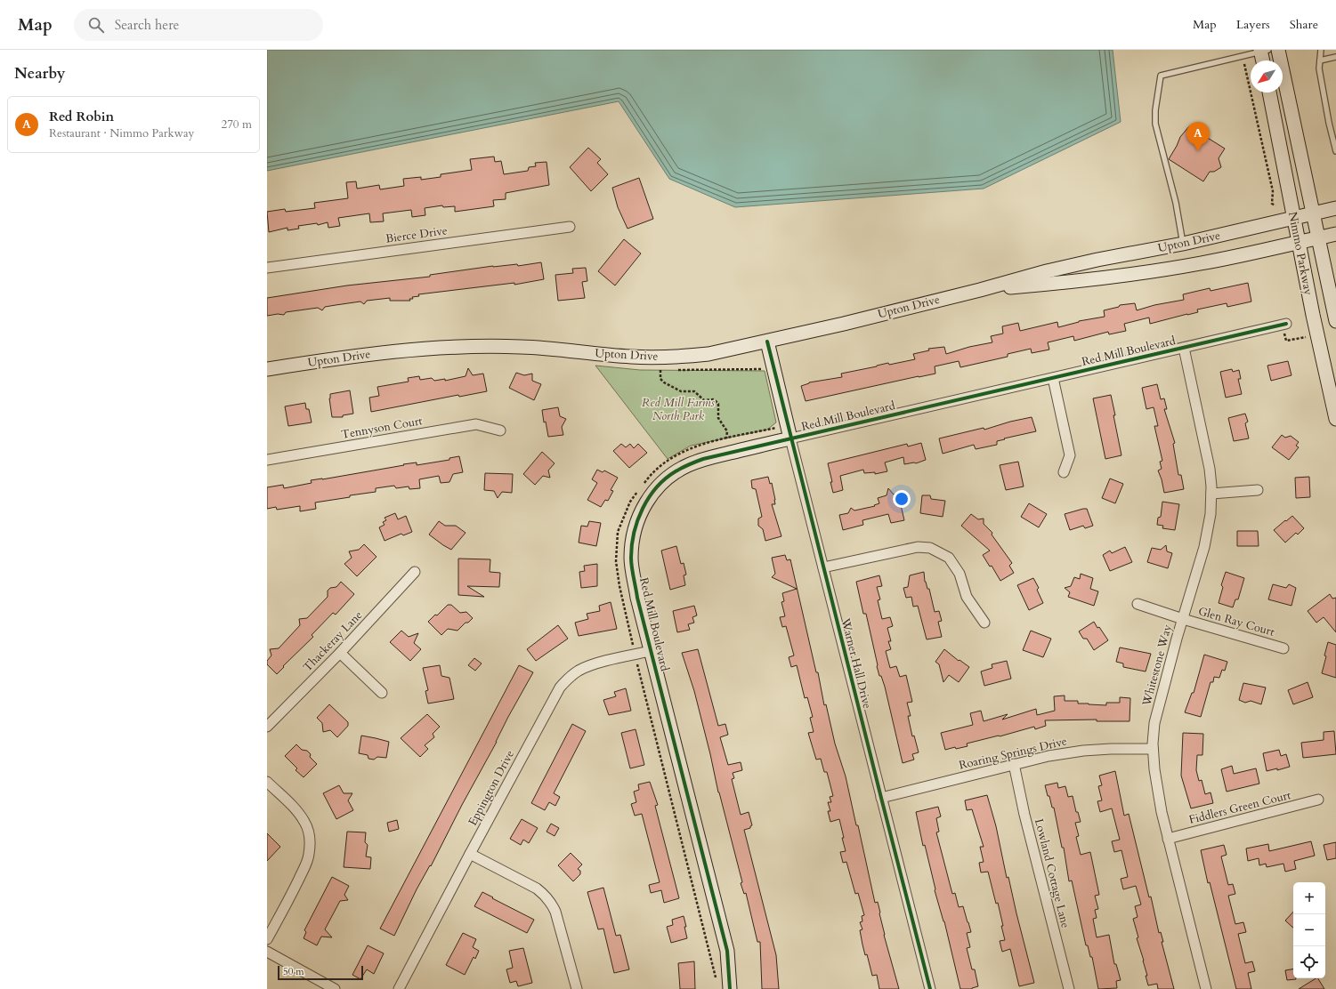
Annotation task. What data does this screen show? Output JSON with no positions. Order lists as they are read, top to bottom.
{
  "streets": {
    "main road": [
      "Upton Drive",
      "Nimmo Parkway",
      "Red Mill Boulevard",
      "Warner Hall Drive"
    ],
    "street": [
      "Bierce Drive",
      "Tennyson Court",
      "Glen Ray Court",
      "Thackeray Lane",
      "Whitestone Way",
      "Roaring Springs Drive",
      "Eppington Drive",
      "Fiddlers Green Court",
      "Lowland Cottage Lane"
    ]
  },
  "crossings": [
    ["Upton Drive", "Nimmo Parkway"],
    ["Upton Drive", "Warner Hall Drive"],
    ["Red Mill Boulevard", "Warner Hall Drive"],
    ["Red Mill Boulevard", "Whitestone Way"],
    ["Red Mill Boulevard", "Eppington Drive"],
    ["Glen Ray Court", "Whitestone Way"],
    ["Warner Hall Drive", "Roaring Springs Drive"],
    ["Whitestone Way", "Roaring Springs Drive"],
    ["Whitestone Way", "Fiddlers Green Court"],
    ["Roaring Springs Drive", "Lowland Cottage Lane"]
  ],
  "parks": ["Red Mill Farms North Park"],
  "scale_bar": "50 m",
  "north": "bottom left",
  "page": {
    "header": "Map",
    "search": "Search here",
    "nav": ["Map", "Layers", "Share"],
    "heading": "Nearby",
    "list": [
      {
        "mark": "A",
        "name": "Red Robin",
        "note": "Restaurant · Nimmo Parkway",
        "value": "270 m"
      }
    ],
    "pins": "A",
    "map_buttons": ["+", "−"],
    "scale": "50 m"
  }
}
